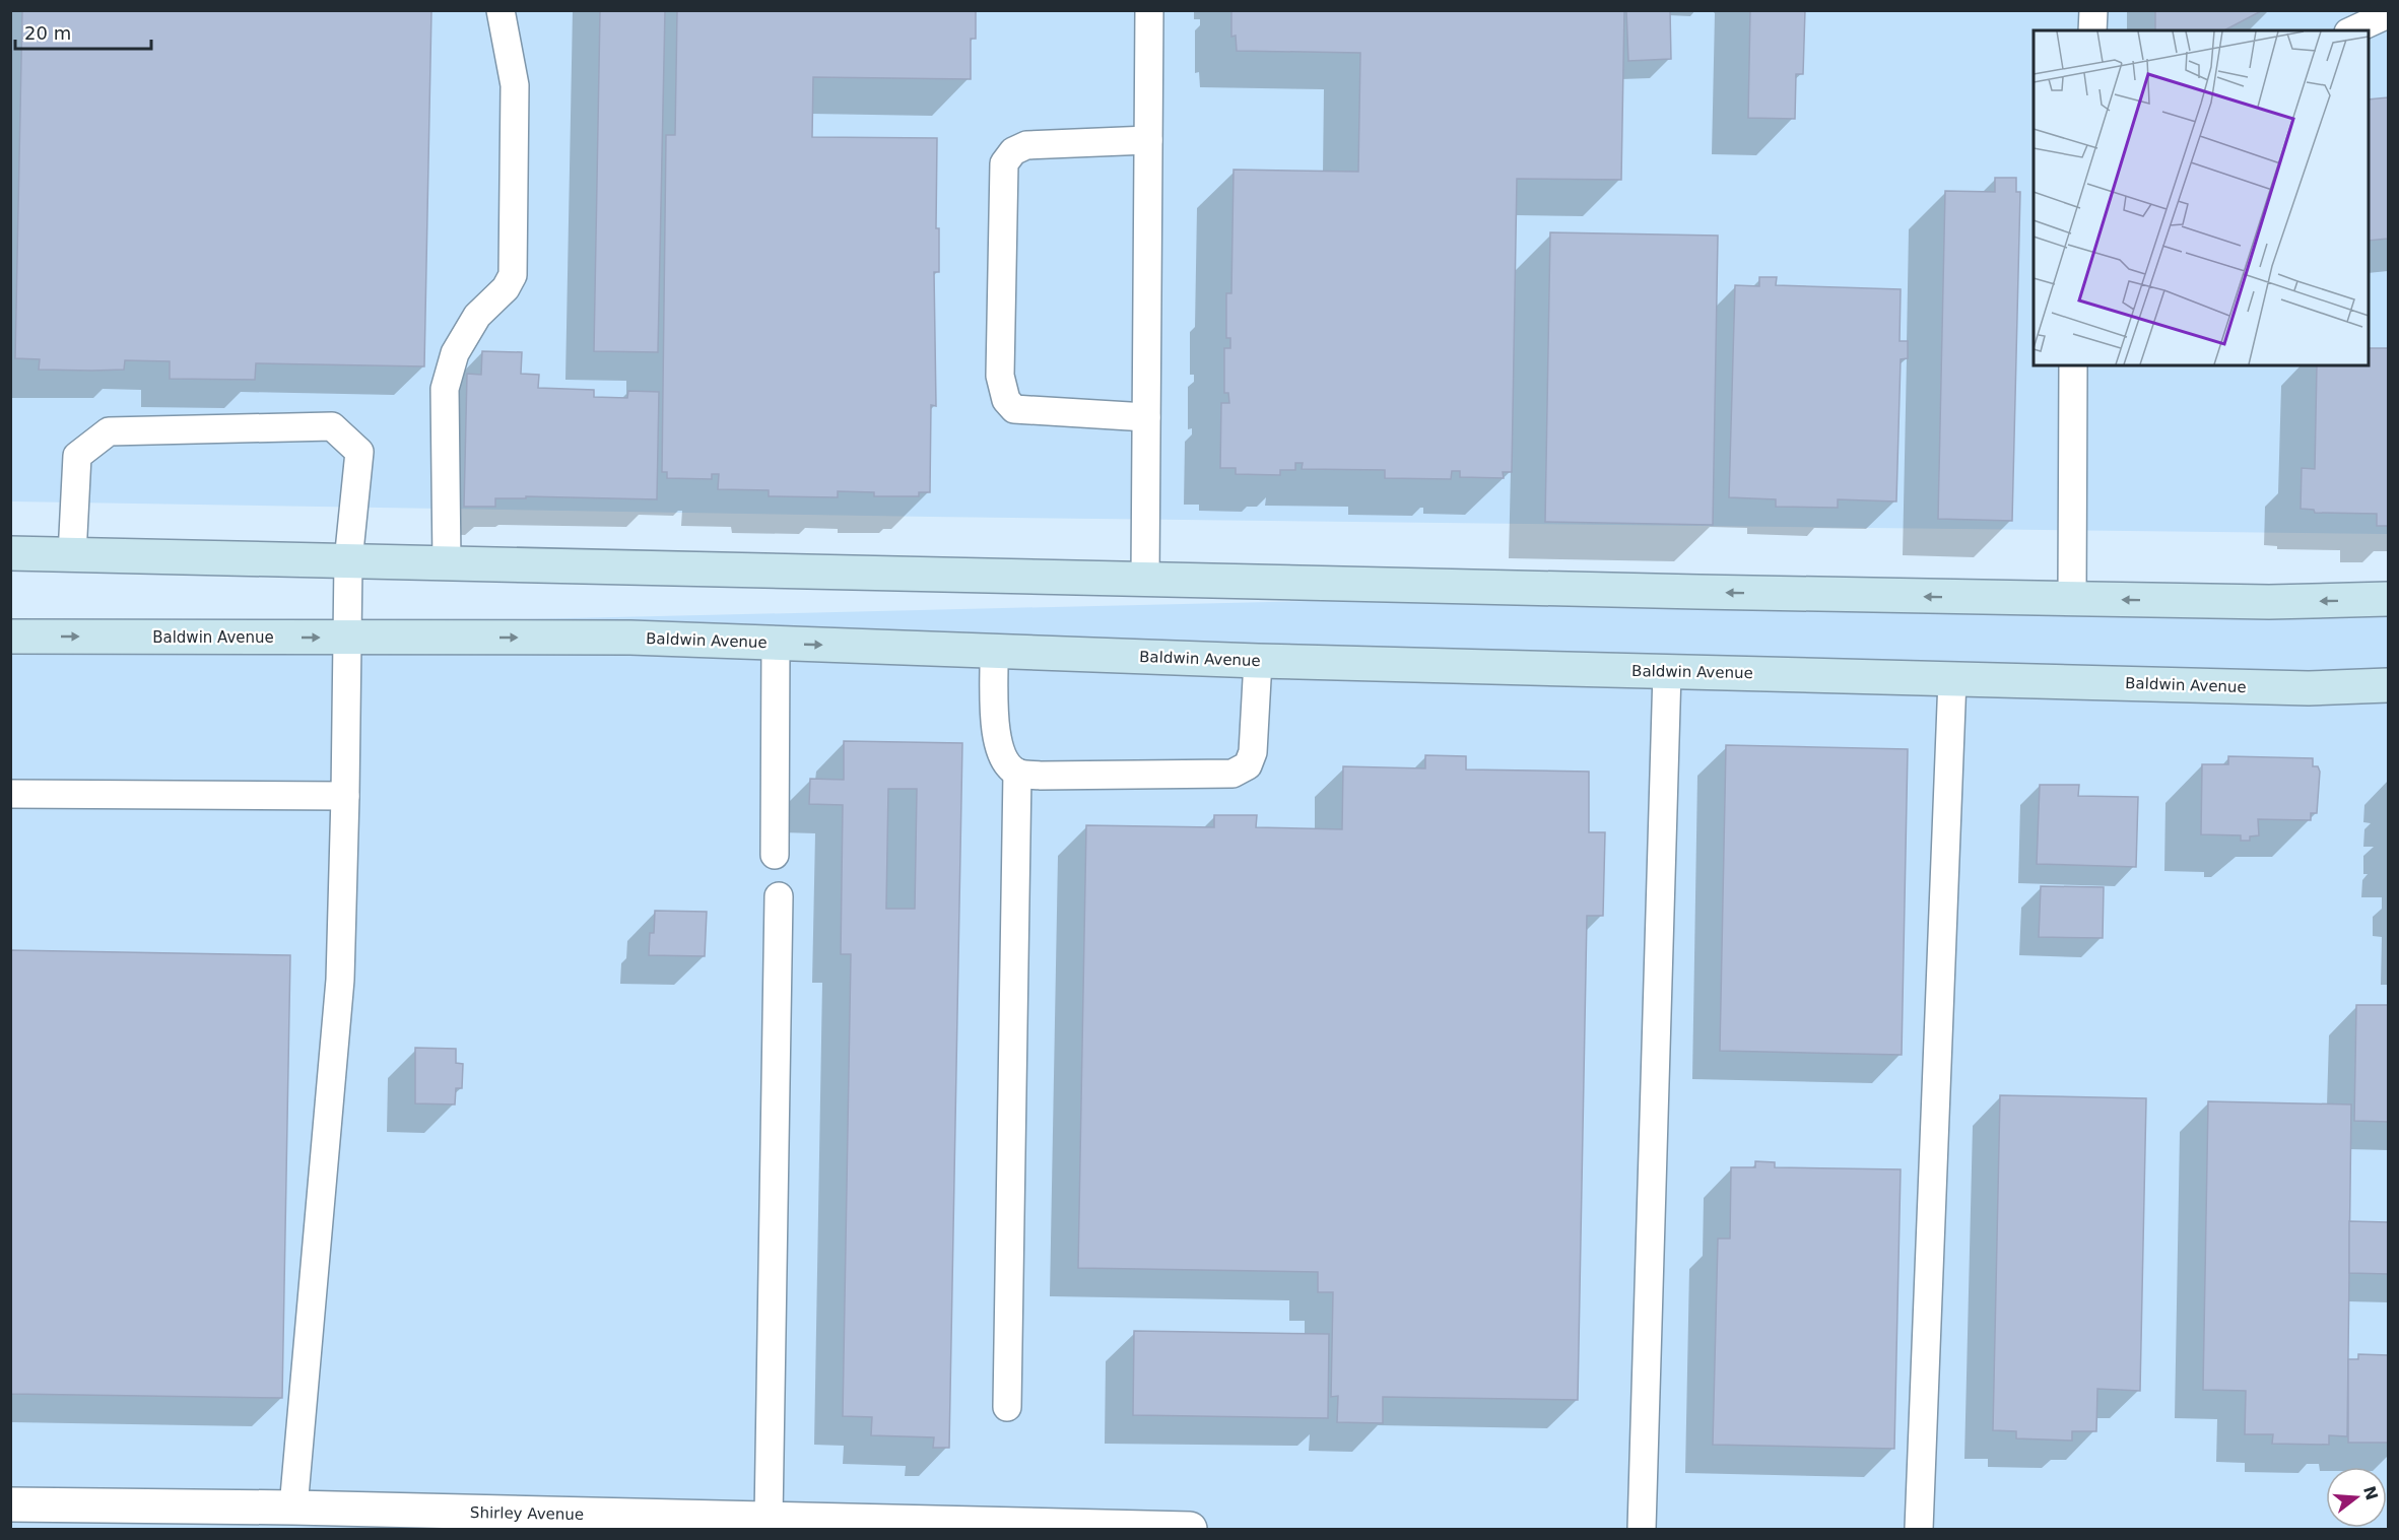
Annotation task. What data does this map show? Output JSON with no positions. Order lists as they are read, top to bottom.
{
  "streets": {
    "main road": ["Baldwin Avenue"],
    "street": ["Shirley Avenue"]
  },
  "scale_bar": "20 m",
  "north": "right"
}
